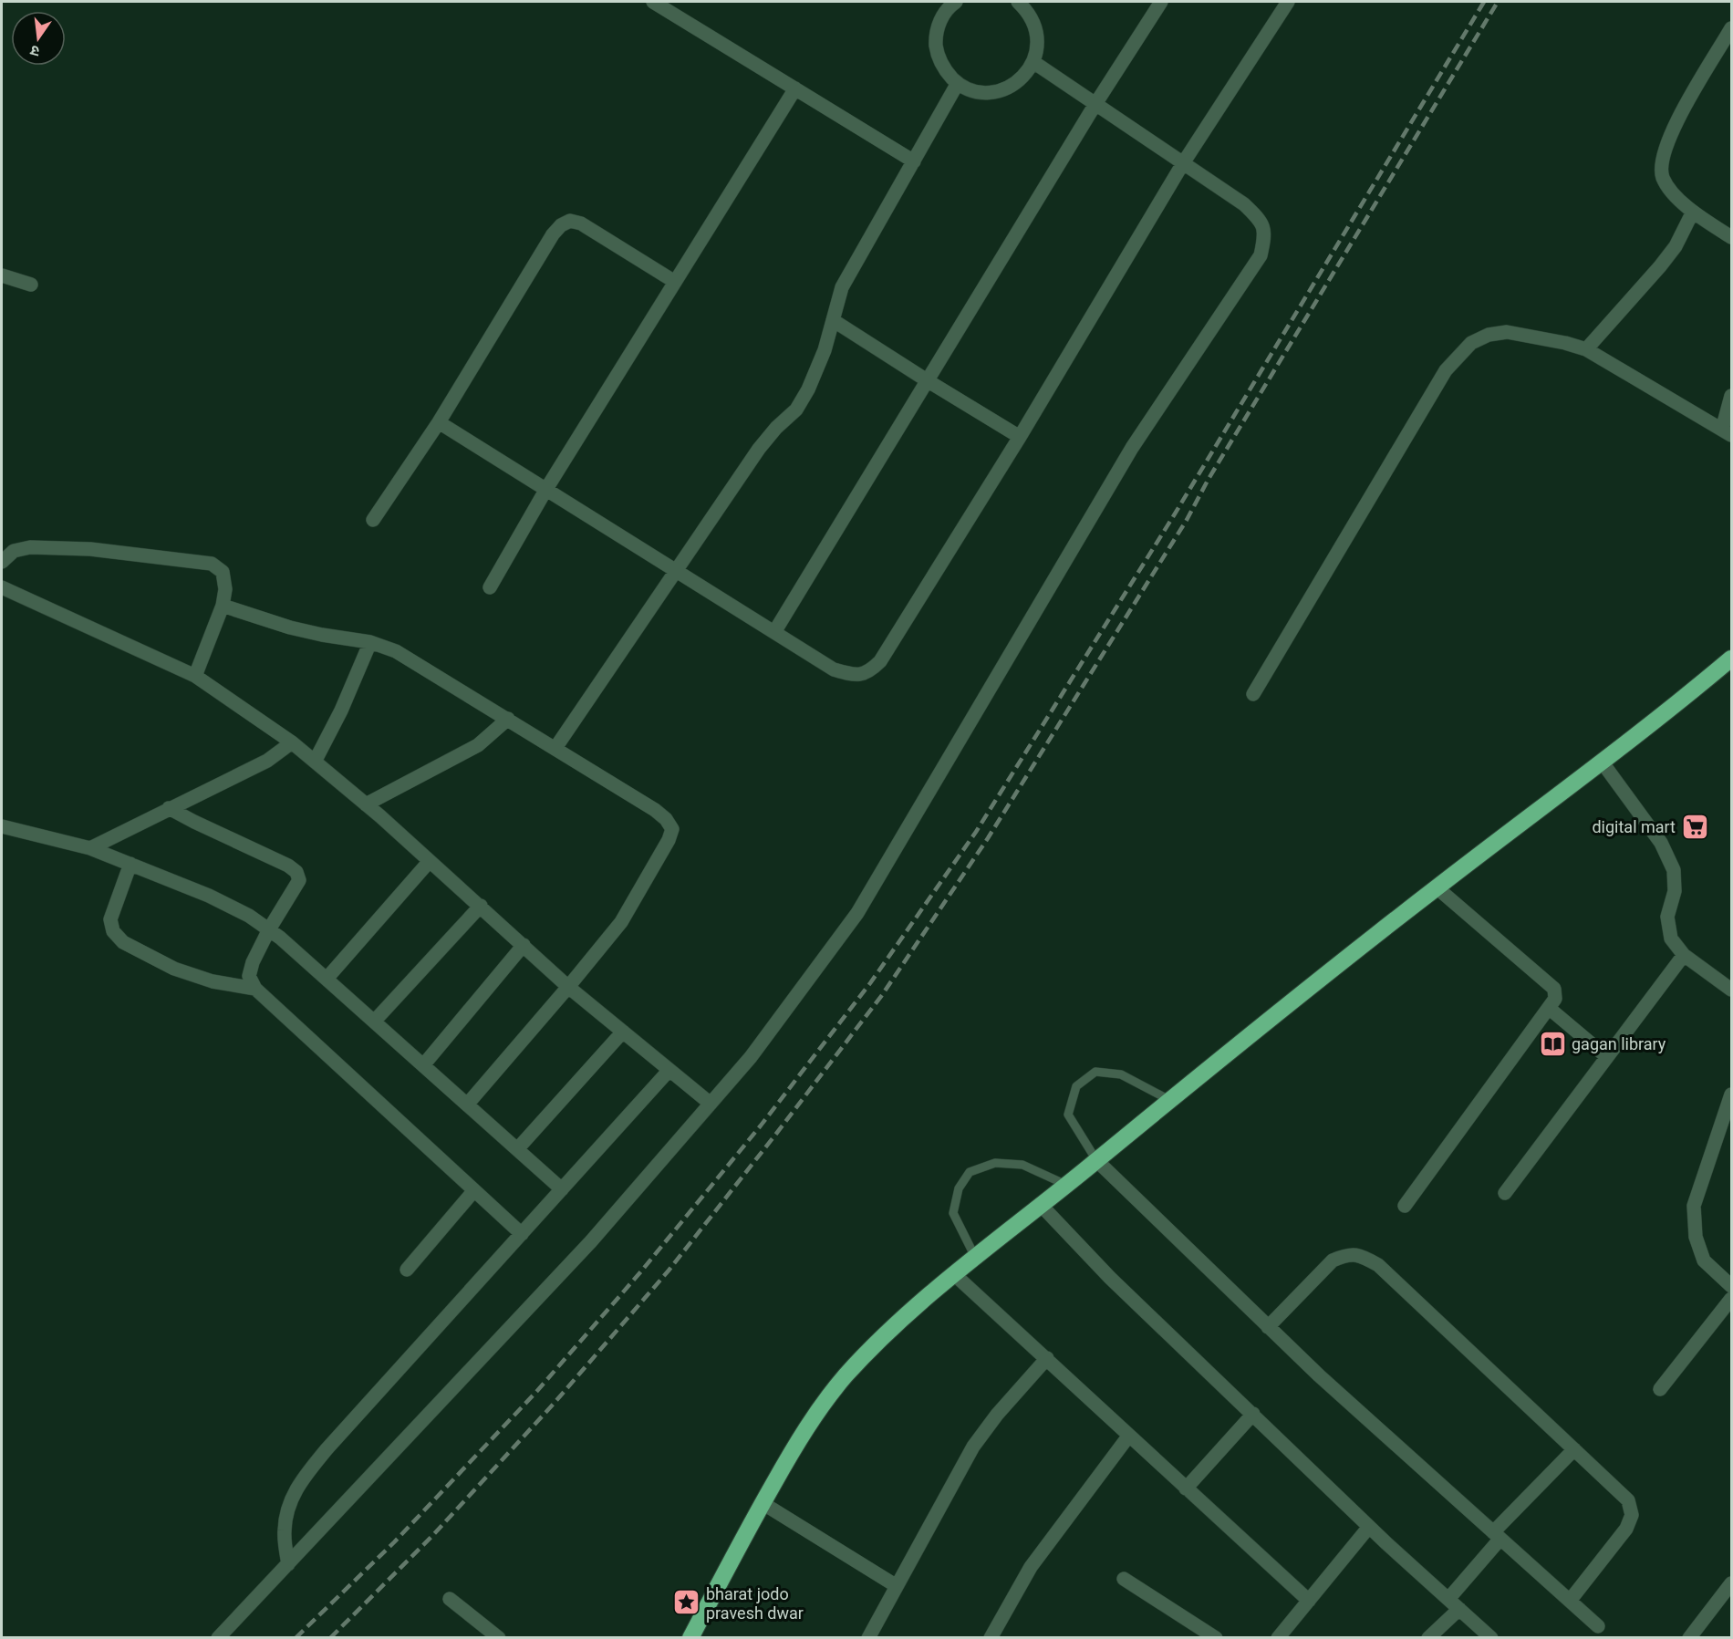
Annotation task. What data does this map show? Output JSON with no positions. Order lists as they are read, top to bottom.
{
  "places": {
    "supermarket": ["digital mart"],
    "library": ["gagan library"],
    "place": ["bharat jodo pravesh dwar"]
  },
  "north": "bottom"
}
